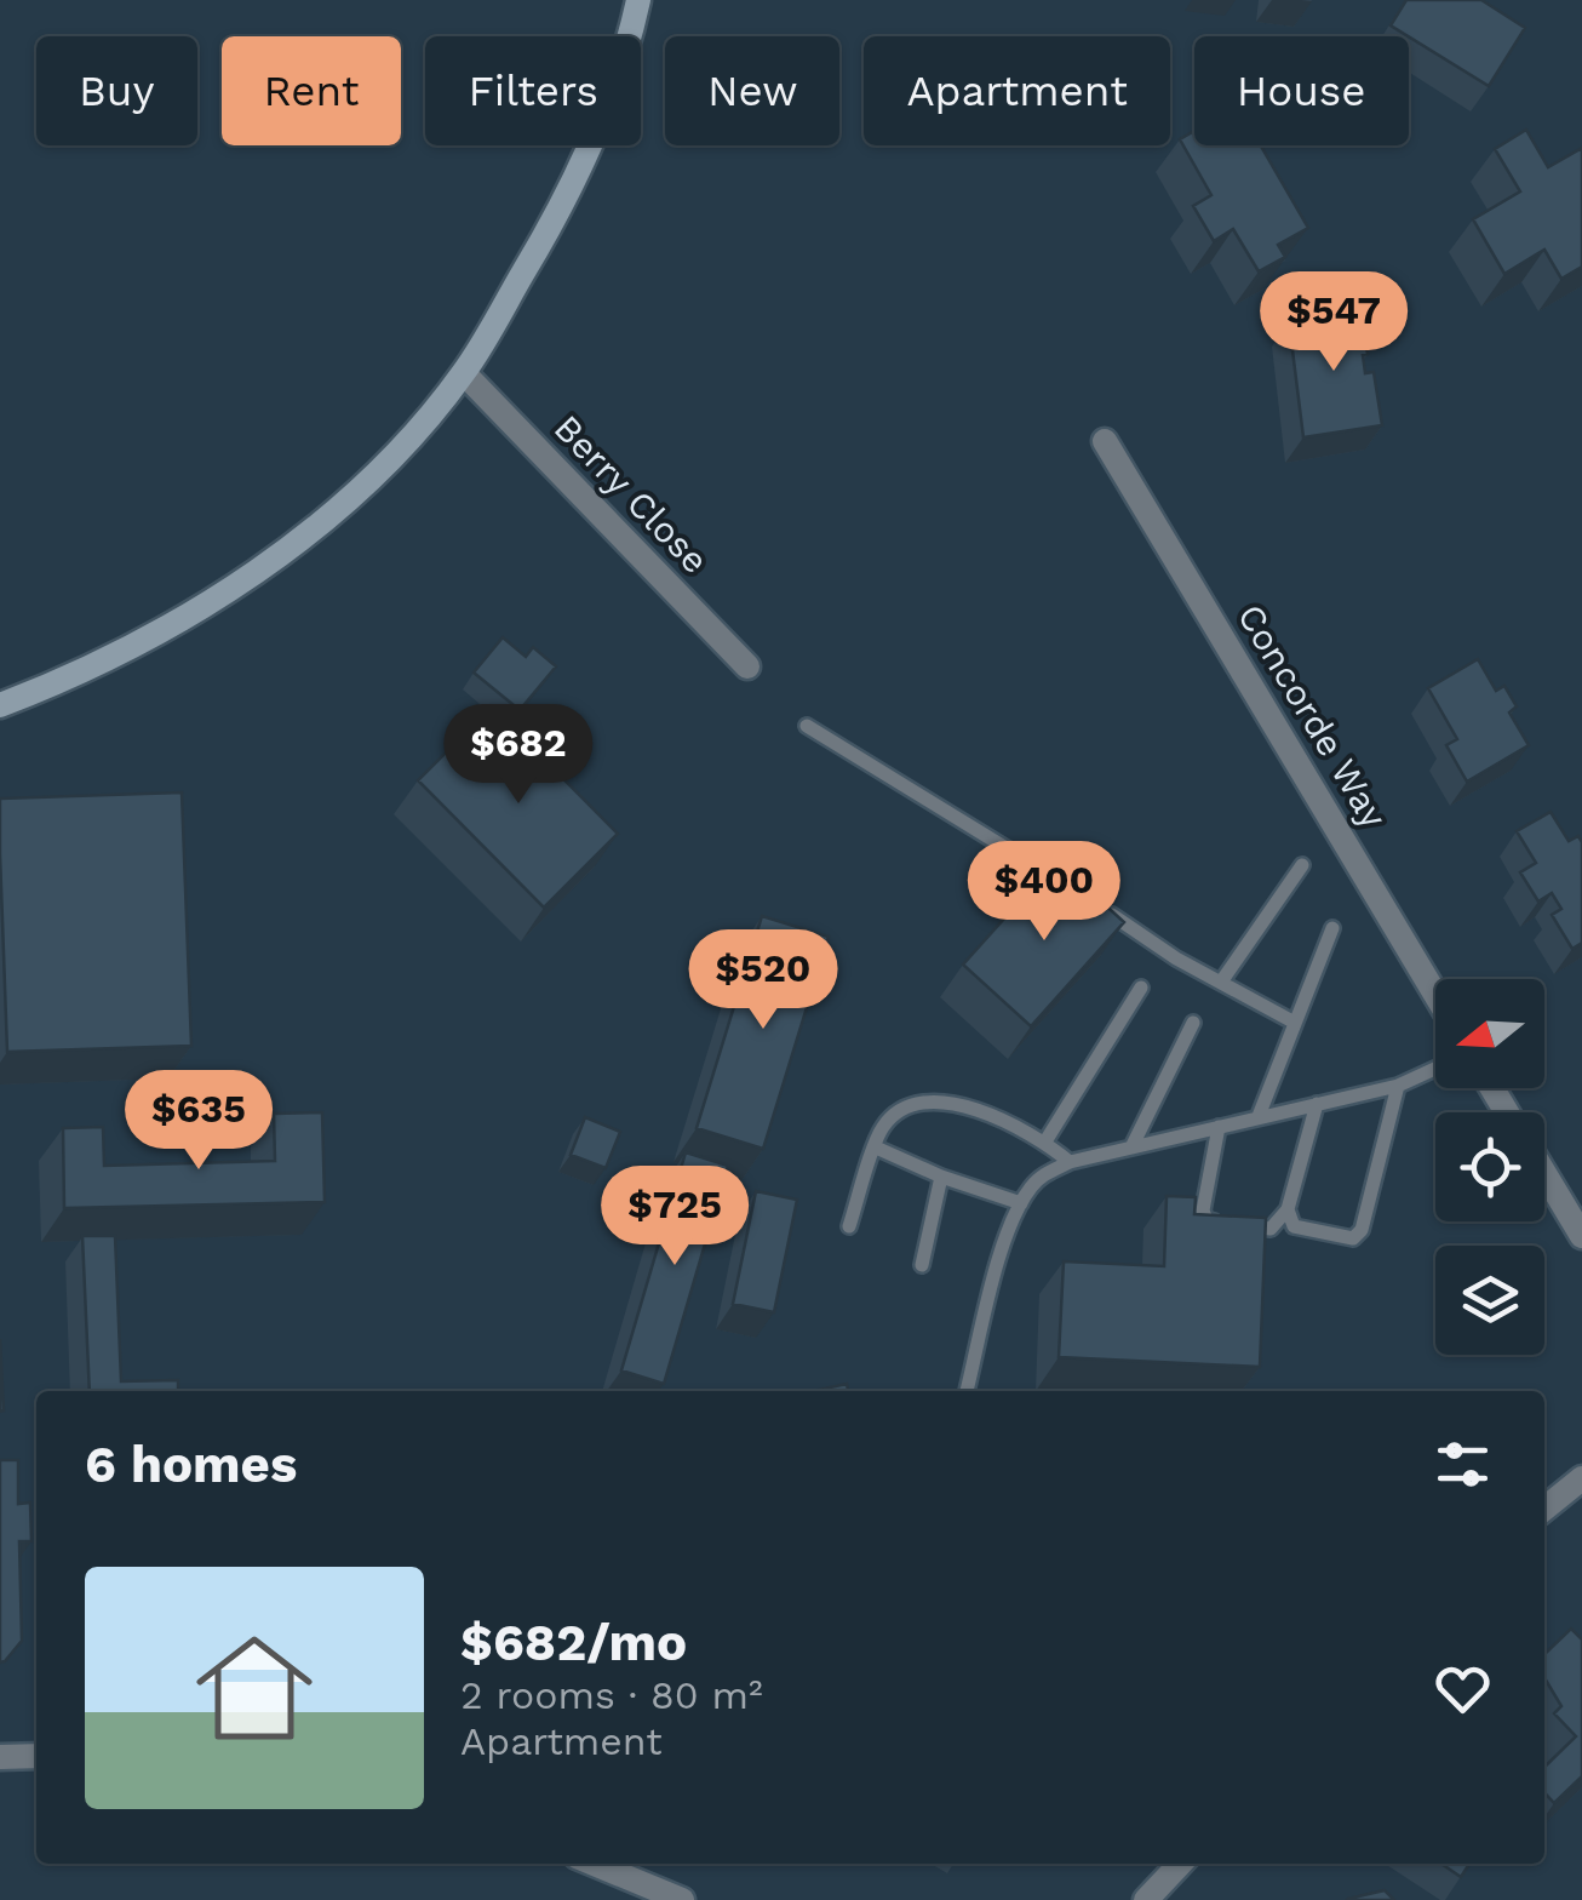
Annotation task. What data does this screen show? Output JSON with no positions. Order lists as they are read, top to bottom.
{
  "streets": {
    "street": ["Berry Close", "Concorde Way"]
  },
  "north": "left",
  "page": {
    "chip": [
      "Buy",
      "Rent",
      "Filters",
      "New",
      "Apartment",
      "House"
    ],
    "price": [
      "$547",
      "$682",
      "$400",
      "$520",
      "$635",
      "$725"
    ],
    "heading": "6 homes",
    "list": [
      {
        "name": "$682/mo",
        "note": "2 rooms · 80 m² · Apartment"
      }
    ]
  }
}
